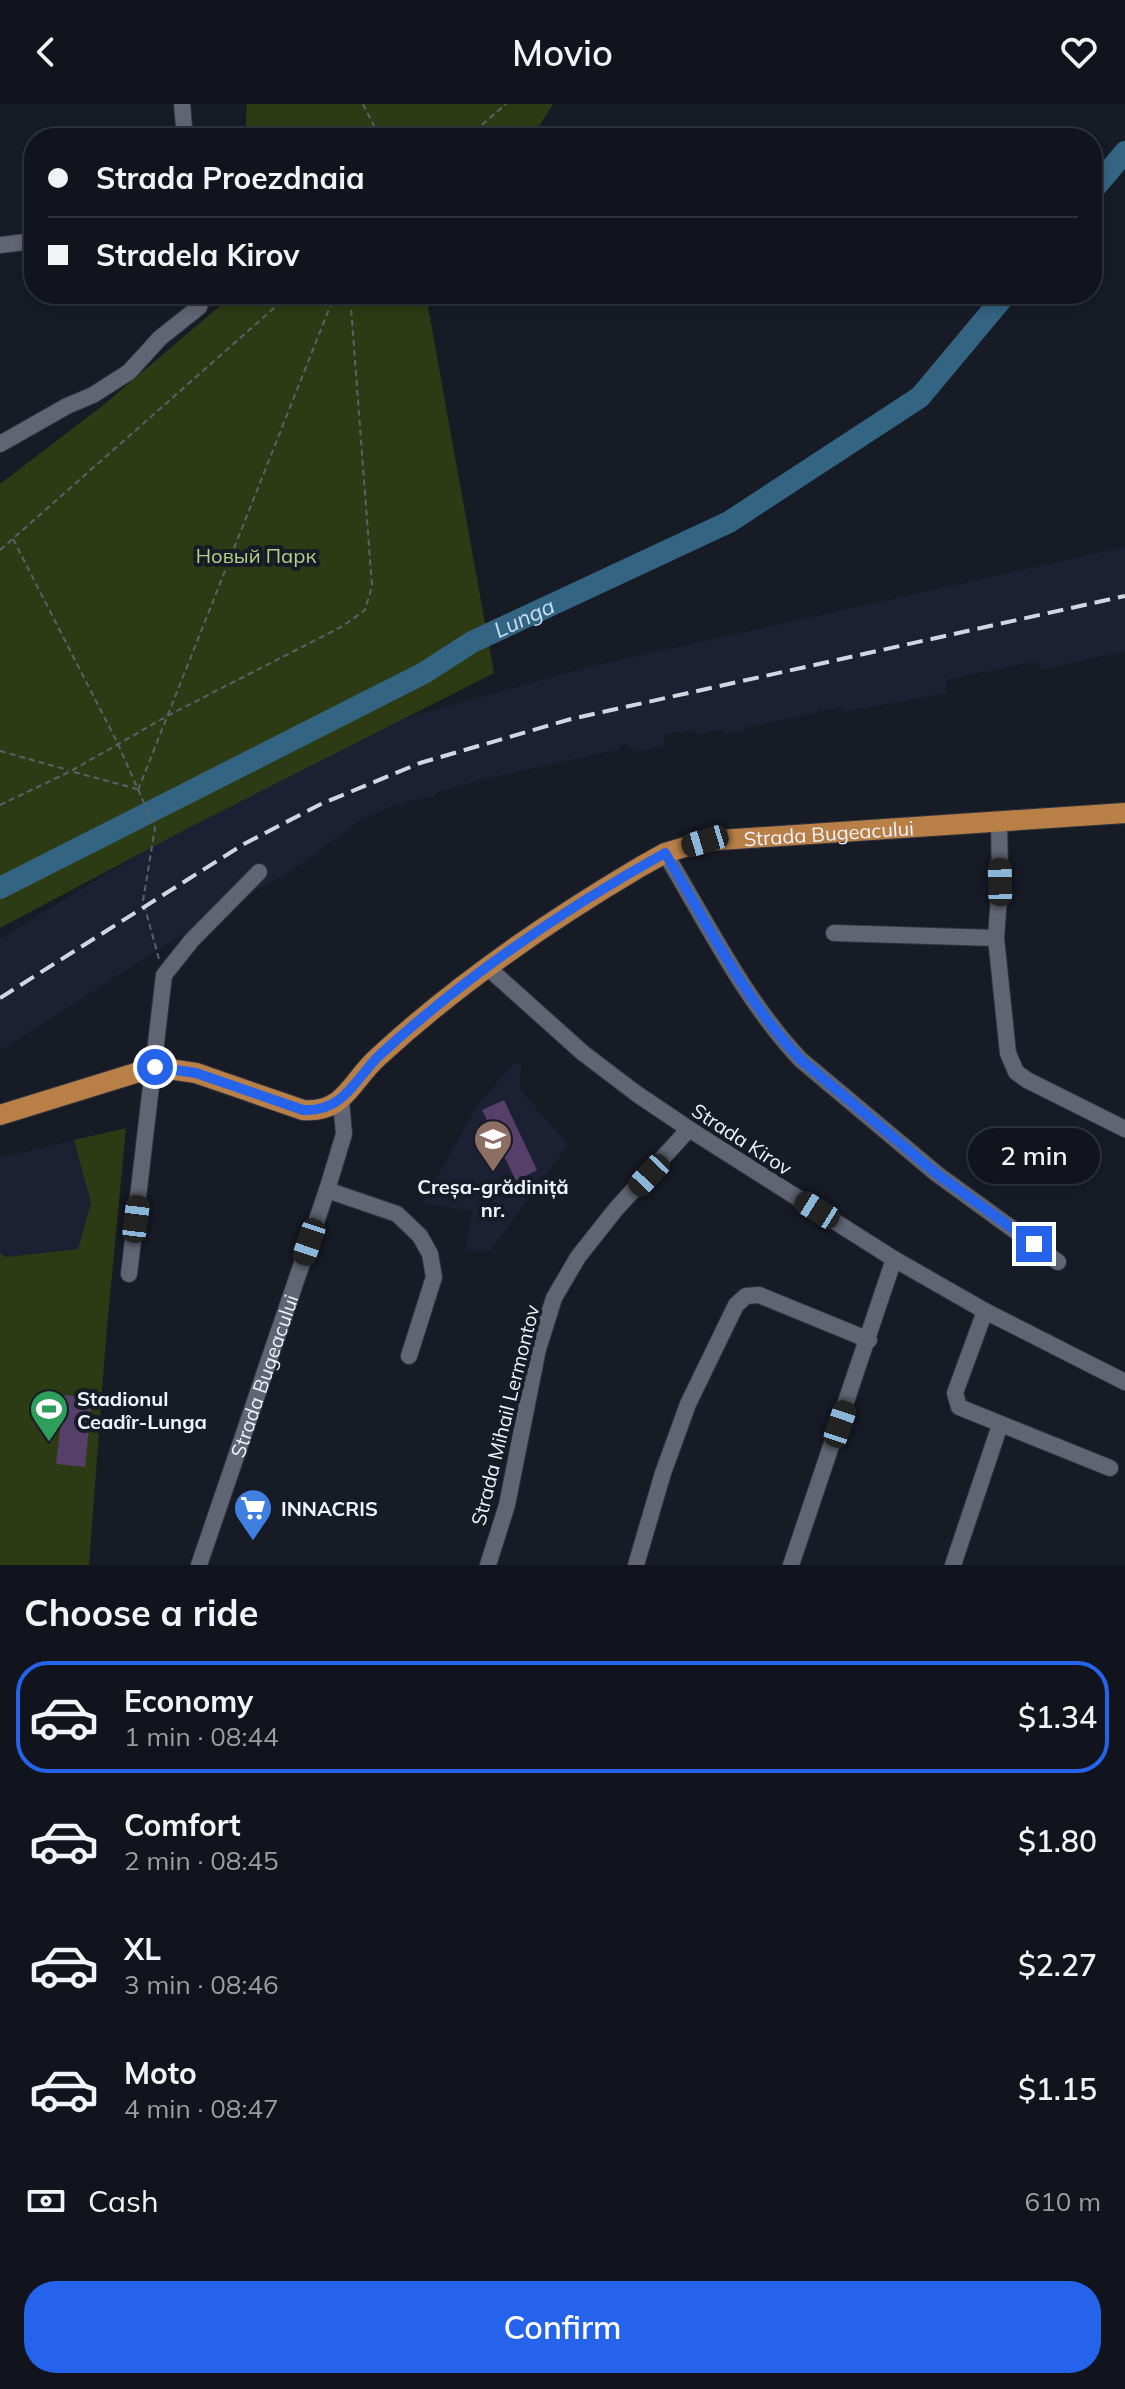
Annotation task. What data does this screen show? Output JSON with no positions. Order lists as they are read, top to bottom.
{
  "streets": {
    "main road": ["Strada Bugeacului"],
    "street": ["Strada Kirov", "Strada Mihail Lermontov"]
  },
  "crossings": [
    ["Strada Bugeacului", "Strada Kirov"],
    ["Strada Kirov", "Strada Mihail Lermontov"]
  ],
  "water": ["Lunga"],
  "parks": ["Новый Парк"],
  "places": {
    "school or university": ["Creșa-grădiniță nr."],
    "sports": ["Stadionul Ceadîr-Lunga"],
    "supermarket": ["INNACRIS"]
  },
  "page": {
    "header": "Movio",
    "banner": ["Strada Proezdnaia", "Stradela Kirov"],
    "bubble": "2 min",
    "heading": "Choose a ride",
    "list": [
      {
        "name": "Economy",
        "note": "1 min · 08:44",
        "value": "$1.34"
      },
      {
        "name": "Comfort",
        "note": "2 min · 08:45",
        "value": "$1.80"
      },
      {
        "name": "XL",
        "note": "3 min · 08:46",
        "value": "$2.27"
      },
      {
        "name": "Moto",
        "note": "4 min · 08:47",
        "value": "$1.15"
      }
    ],
    "pay": ["Cash", "610 m"],
    "buttons": "Confirm"
  }
}
